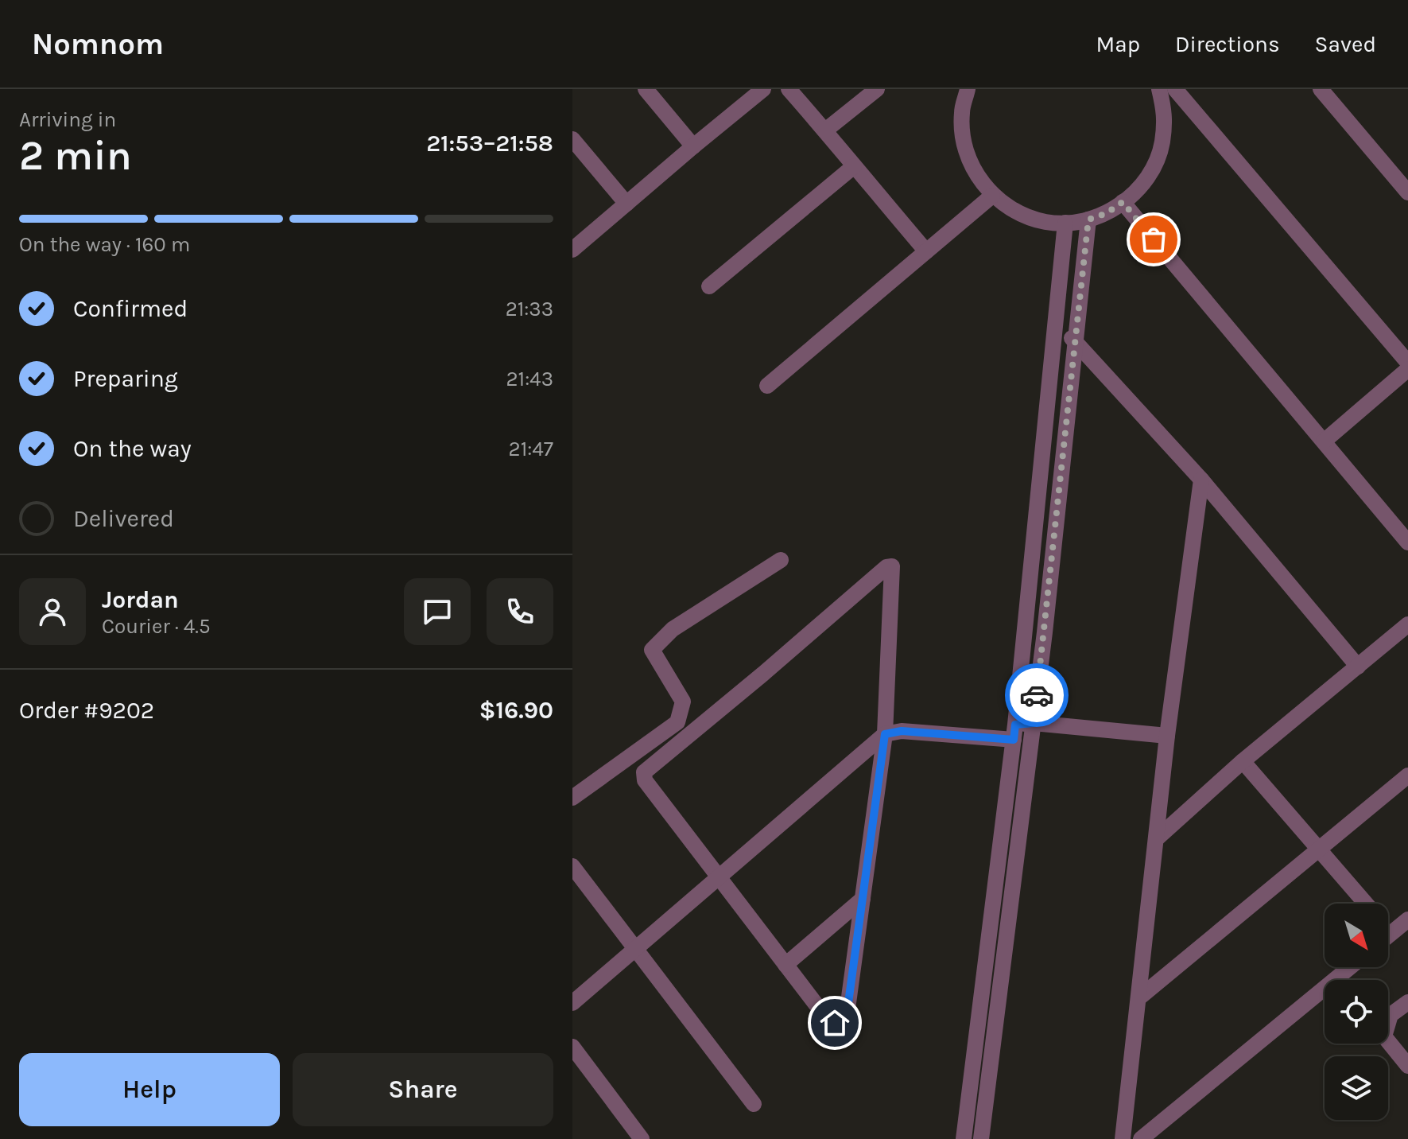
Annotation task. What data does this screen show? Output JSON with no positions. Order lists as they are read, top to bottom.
{
  "north": "bottom right",
  "page": {
    "header": "Nomnom",
    "nav": ["Map", "Directions", "Saved"],
    "heading": ["2 min", "Arriving in", "21:53–21:58"],
    "panel": [
      "Jordan",
      "Courier · 4.5",
      "Order #9202",
      "$16.90"
    ],
    "bar": "On the way · 160 m",
    "list": [
      ["Confirmed", "21:33"],
      ["Preparing", "21:43"],
      ["On the way", "21:47"],
      "Delivered"
    ],
    "buttons": ["Help", "Share"]
  }
}
